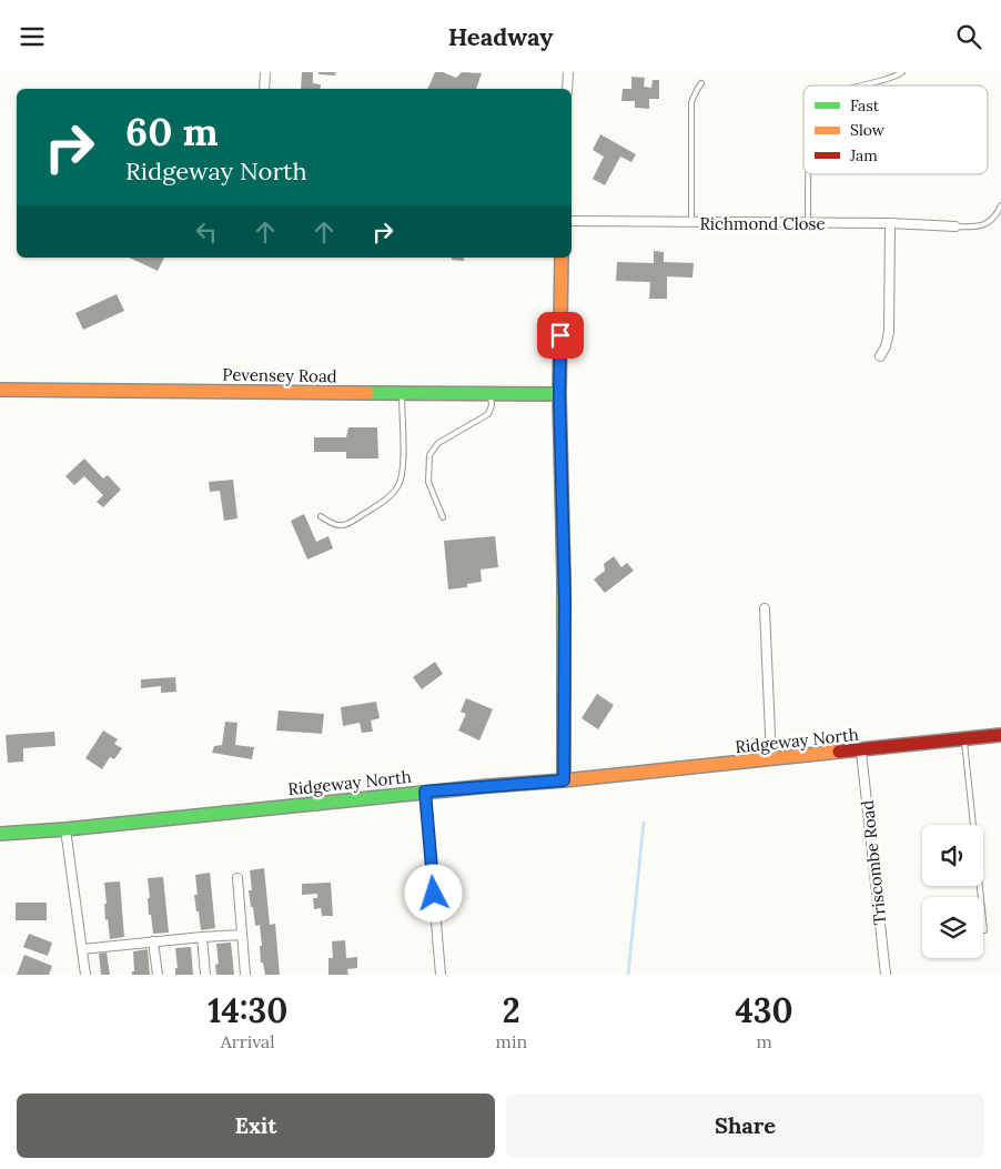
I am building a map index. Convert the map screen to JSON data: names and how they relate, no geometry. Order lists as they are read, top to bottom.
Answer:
{
  "streets": {
    "street": [
      "Richmond Close",
      "Pevensey Road",
      "Ridgeway North",
      "Triscombe Road"
    ]
  },
  "crossings": [
    ["Ridgeway North", "Triscombe Road"]
  ],
  "legend": ["Fast", "Slow", "Jam"],
  "page": {
    "header": "Headway",
    "turn": ["60 m", "Ridgeway North"],
    "eta": [
      "14:30",
      "Arrival",
      "2",
      "min",
      "430",
      "m"
    ],
    "buttons": ["Exit", "Share"]
  }
}
